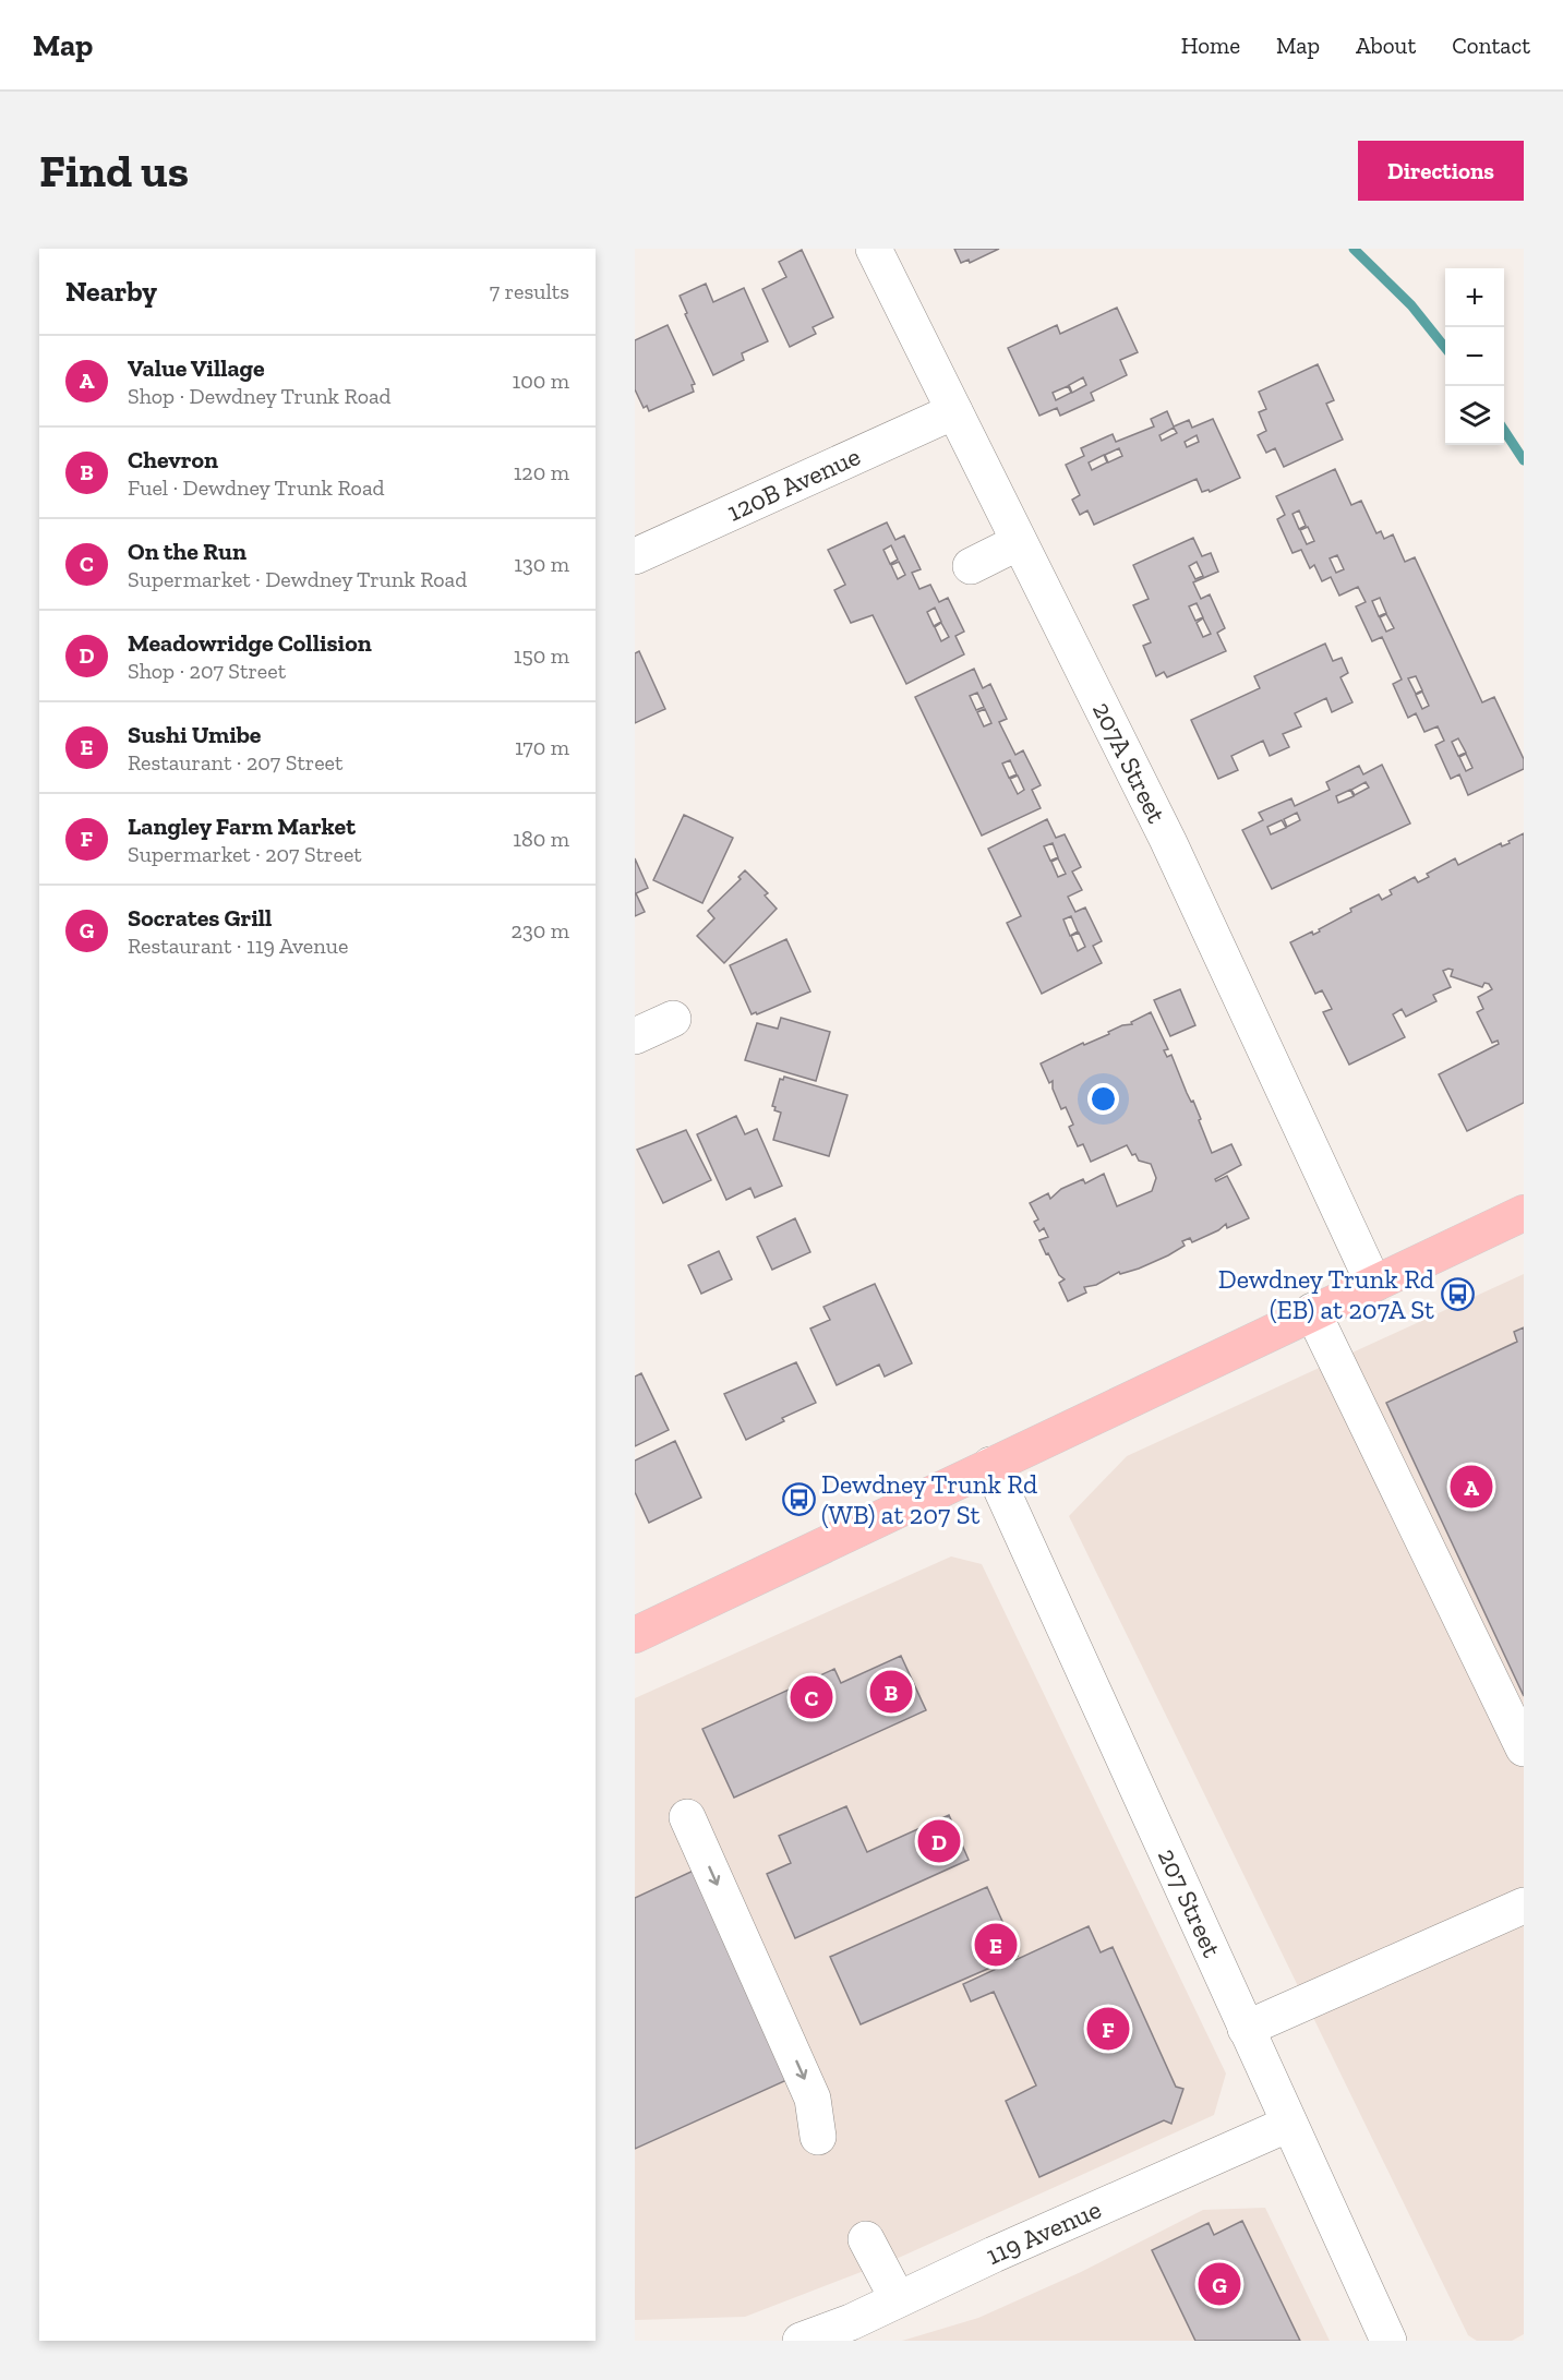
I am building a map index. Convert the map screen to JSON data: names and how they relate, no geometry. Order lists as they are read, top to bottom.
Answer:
{
  "streets": {
    "street": [
      "120B Avenue",
      "207A Street",
      "207 Street",
      "119 Avenue"
    ]
  },
  "crossings": [
    ["120B Avenue", "207A Street"],
    ["207 Street", "119 Avenue"]
  ],
  "places": {
    "bus stop": ["Dewdney Trunk Rd (EB) at 207A St", "Dewdney Trunk Rd (WB) at 207 St"]
  },
  "page": {
    "header": "Map",
    "nav": [
      "Home",
      "Map",
      "About",
      "Contact"
    ],
    "buttons": "Directions",
    "title": "Find us",
    "heading": ["Nearby", "7 results"],
    "map_buttons": ["+", "−"],
    "list": [
      {
        "mark": "A",
        "name": "Value Village",
        "note": "Shop · Dewdney Trunk Road",
        "value": "100 m"
      },
      {
        "mark": "B",
        "name": "Chevron",
        "note": "Fuel · Dewdney Trunk Road",
        "value": "120 m"
      },
      {
        "mark": "C",
        "name": "On the Run",
        "note": "Supermarket · Dewdney Trunk Road",
        "value": "130 m"
      },
      {
        "mark": "D",
        "name": "Meadowridge Collision",
        "note": "Shop · 207 Street",
        "value": "150 m"
      },
      {
        "mark": "E",
        "name": "Sushi Umibe",
        "note": "Restaurant · 207 Street",
        "value": "170 m"
      },
      {
        "mark": "F",
        "name": "Langley Farm Market",
        "note": "Supermarket · 207 Street",
        "value": "180 m"
      },
      {
        "mark": "G",
        "name": "Socrates Grill",
        "note": "Restaurant · 119 Avenue",
        "value": "230 m"
      }
    ],
    "pins": [
      "A",
      "B",
      "C",
      "D",
      "E",
      "F",
      "G"
    ]
  }
}
